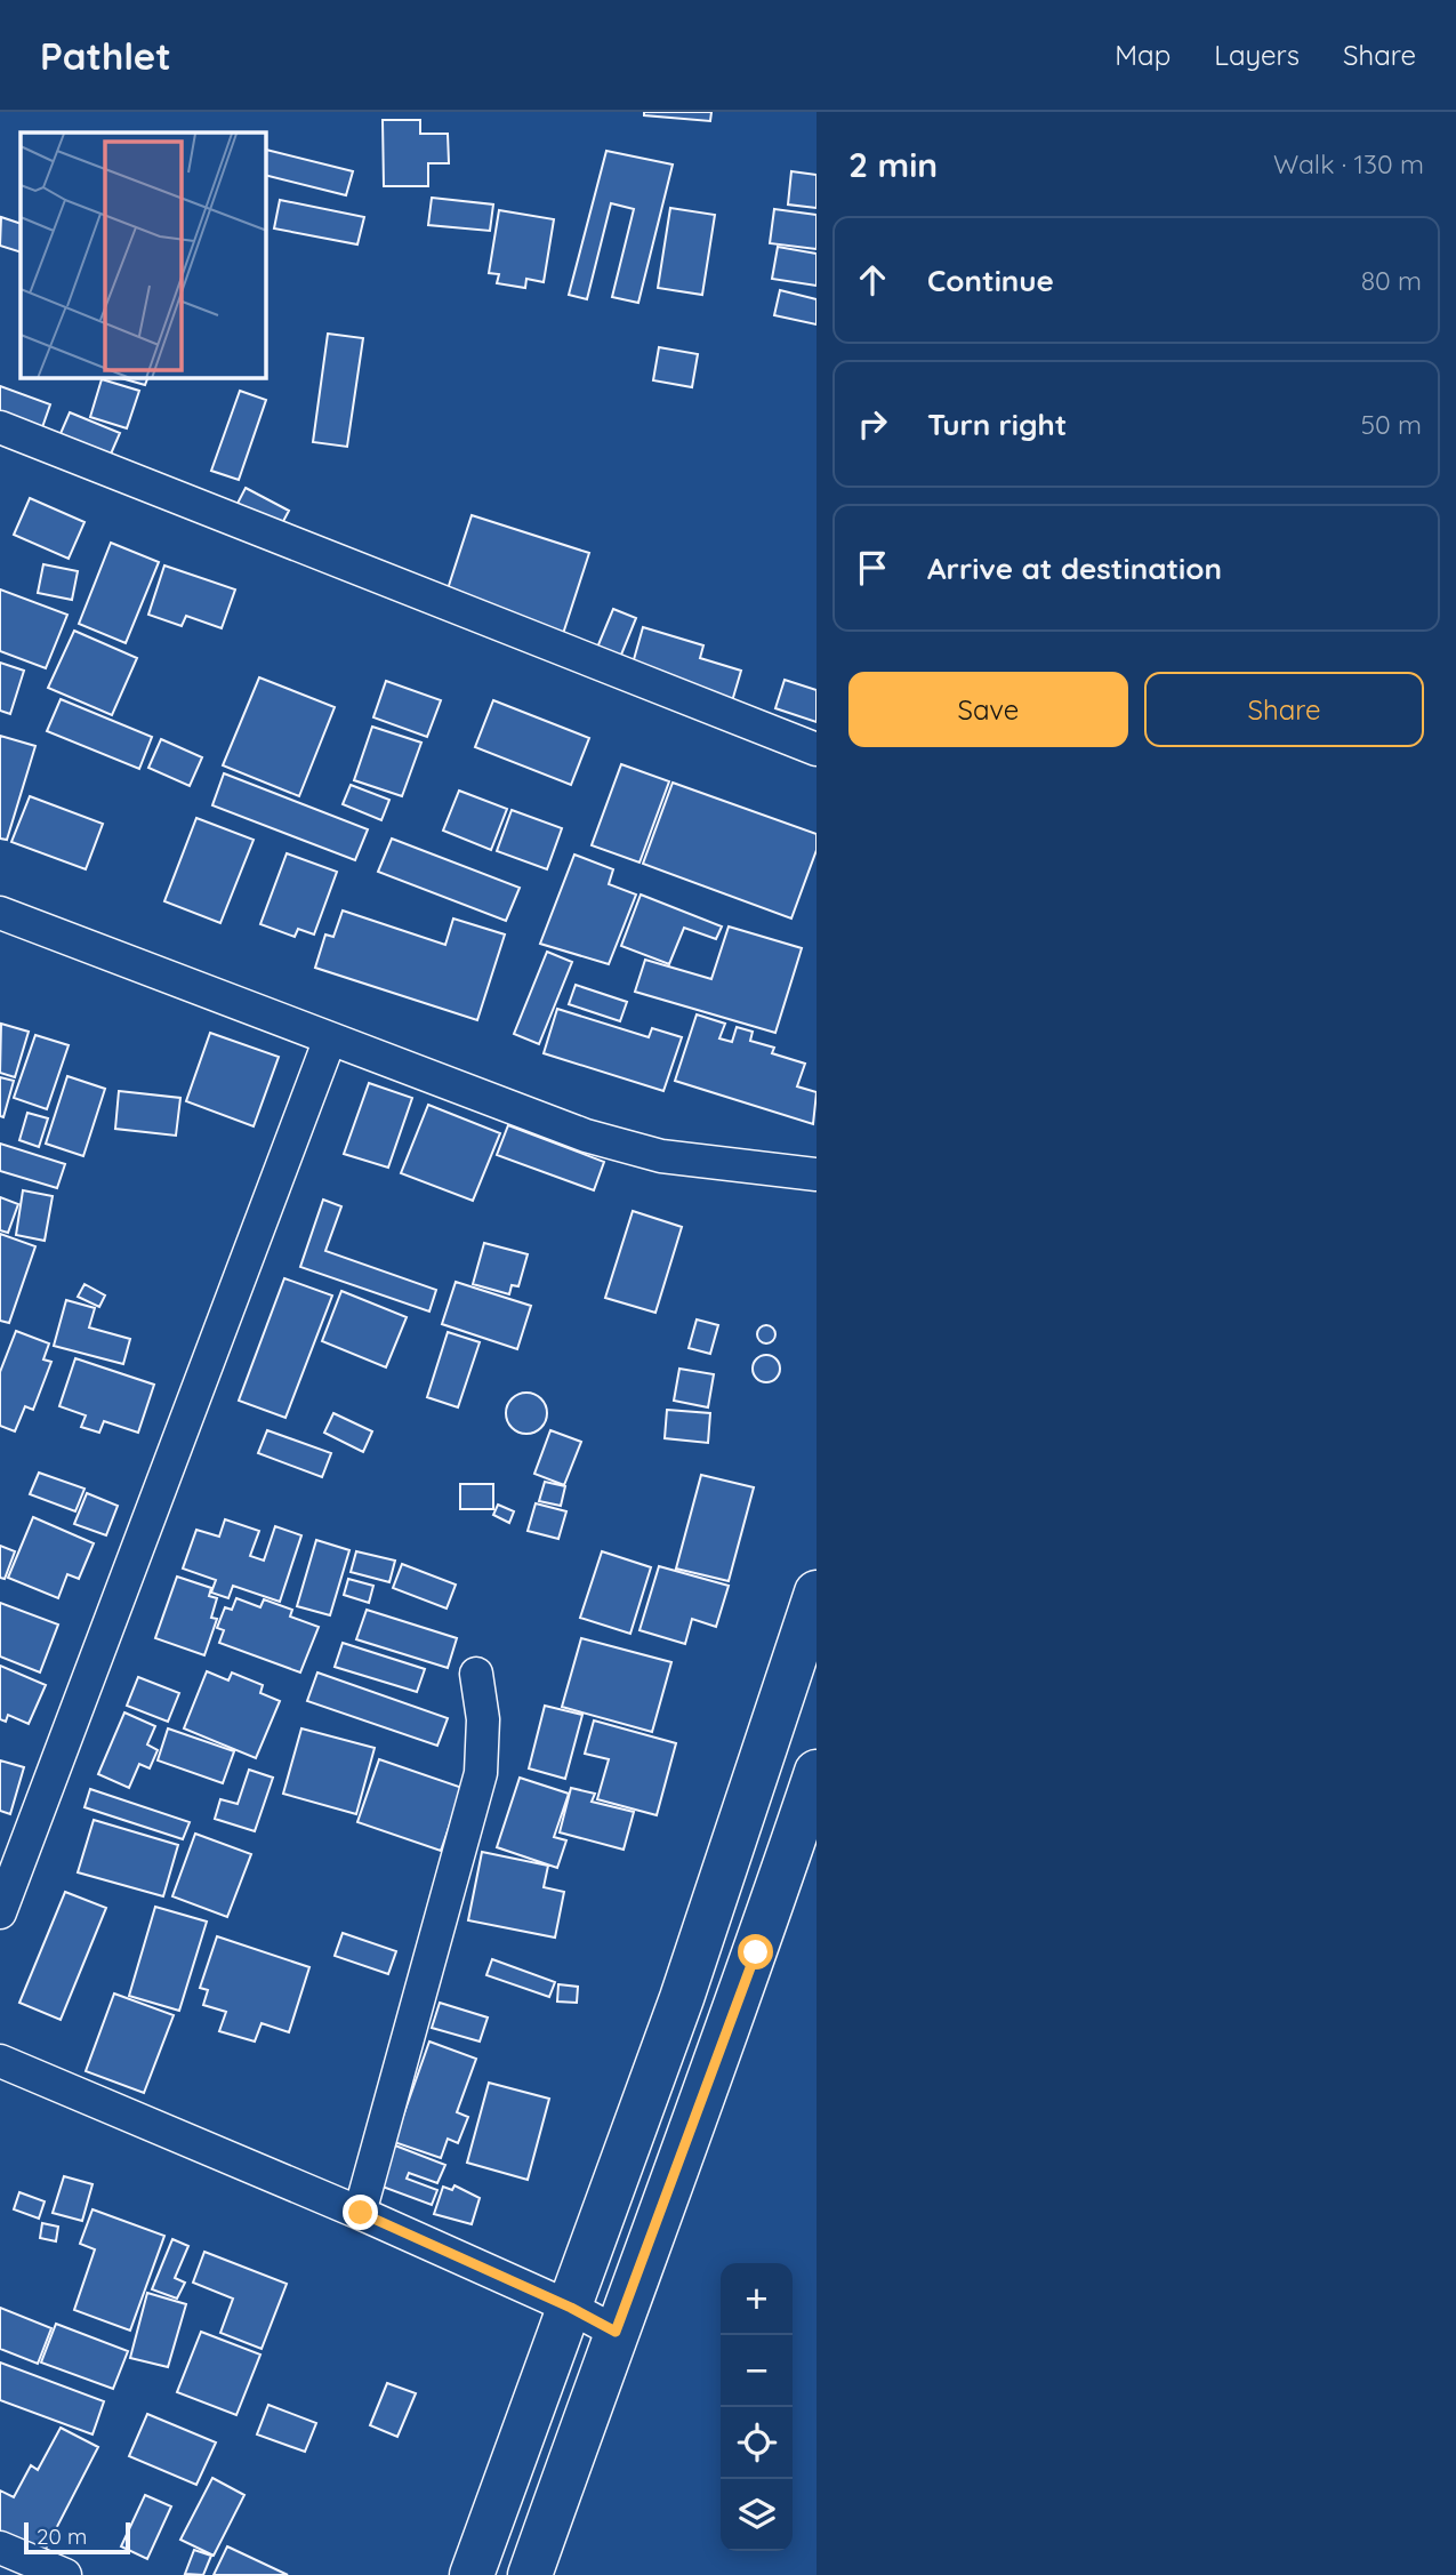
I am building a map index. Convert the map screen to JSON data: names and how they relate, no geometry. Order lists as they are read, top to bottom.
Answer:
{
  "scale_bar": "20 m",
  "page": {
    "header": "Pathlet",
    "nav": ["Map", "Layers", "Share"],
    "heading": ["2 min", "Walk · 130 m"],
    "list": [
      ["Continue", "80 m"],
      ["Turn right", "50 m"],
      "Arrive at destination"
    ],
    "buttons": ["Save", "Share"],
    "map_buttons": ["+", "−"],
    "scale": "20 m"
  }
}
